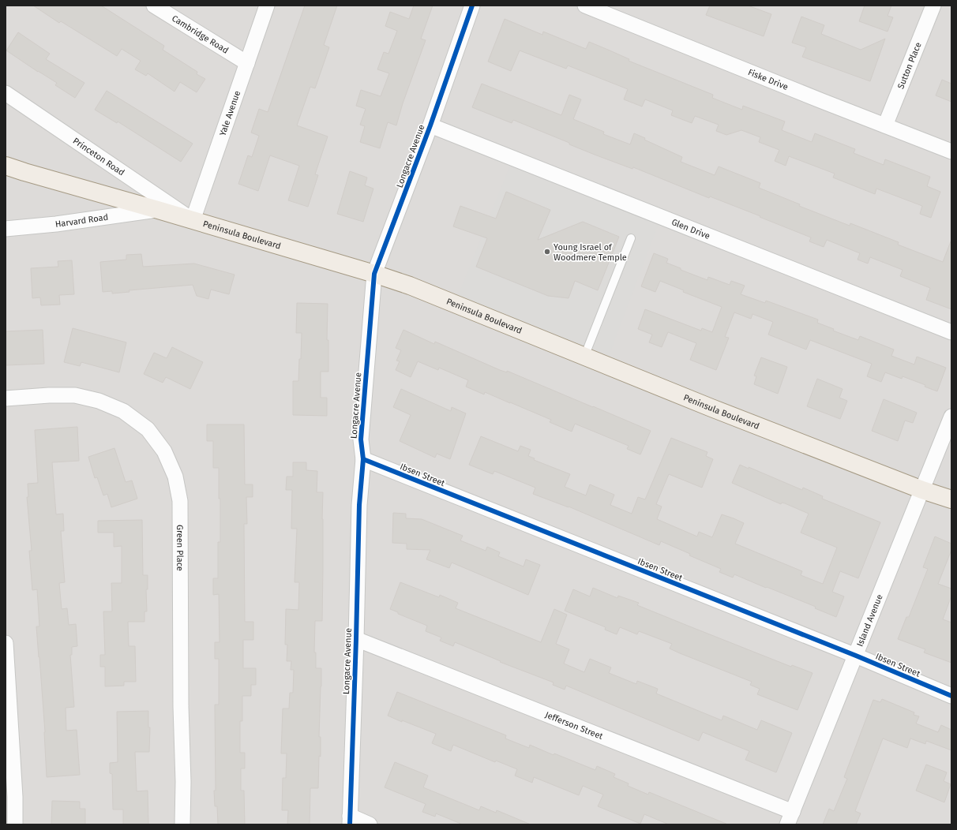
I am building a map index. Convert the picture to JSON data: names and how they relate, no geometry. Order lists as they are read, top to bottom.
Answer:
{
  "streets": {
    "main road": ["Peninsula Boulevard"],
    "street": [
      "Cambridge Road",
      "Sutton Place",
      "Fiske Drive",
      "Yale Avenue",
      "Longacre Avenue",
      "Princeton Road",
      "Harvard Road",
      "Glen Drive",
      "Ibsen Street",
      "Green Place",
      "Island Avenue",
      "Jefferson Street"
    ]
  },
  "crossings": [
    ["Cambridge Road", "Yale Avenue"],
    ["Sutton Place", "Fiske Drive"],
    ["Yale Avenue", "Princeton Road"],
    ["Yale Avenue", "Peninsula Boulevard"],
    ["Longacre Avenue", "Glen Drive"],
    ["Longacre Avenue", "Peninsula Boulevard"],
    ["Longacre Avenue", "Ibsen Street"],
    ["Longacre Avenue", "Jefferson Street"],
    ["Princeton Road", "Peninsula Boulevard"],
    ["Harvard Road", "Peninsula Boulevard"],
    ["Peninsula Boulevard", "Island Avenue"],
    ["Ibsen Street", "Island Avenue"],
    ["Island Avenue", "Jefferson Street"]
  ],
  "places": ["Young Israel of Woodmere Temple"]
}
